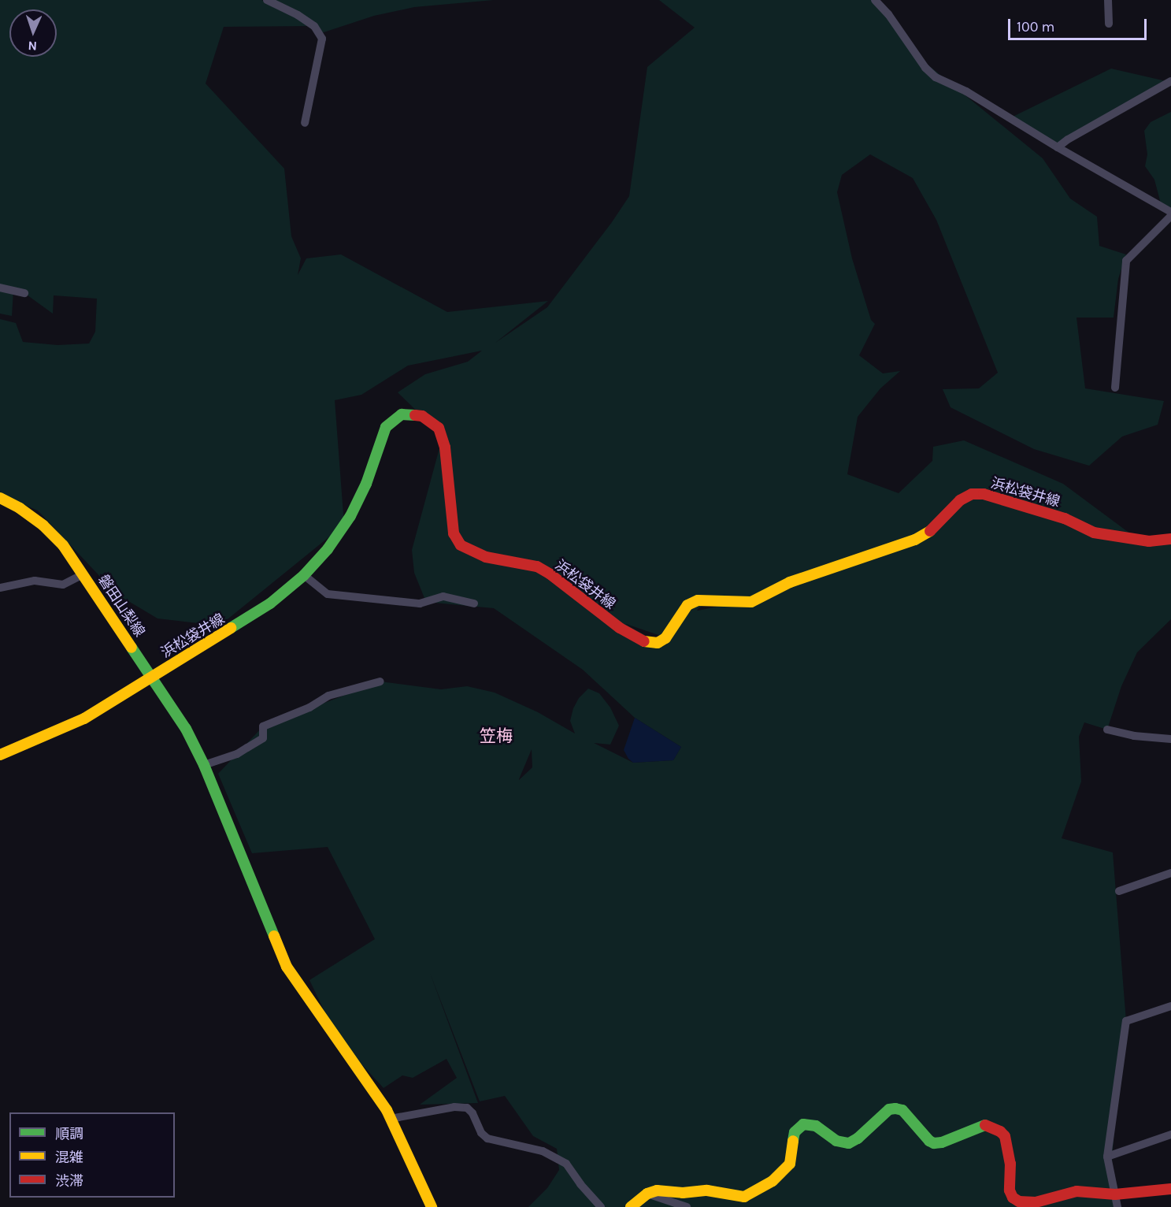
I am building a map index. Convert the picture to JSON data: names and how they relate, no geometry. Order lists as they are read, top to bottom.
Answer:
{
  "streets": {
    "main road": ["浜松袋井線", "磐田山梨線"]
  },
  "crossings": [
    ["浜松袋井線", "磐田山梨線"]
  ],
  "districts": ["笠梅"],
  "legend": ["順調", "混雑", "渋滞"],
  "scale_bar": "100 m",
  "north": "bottom"
}
